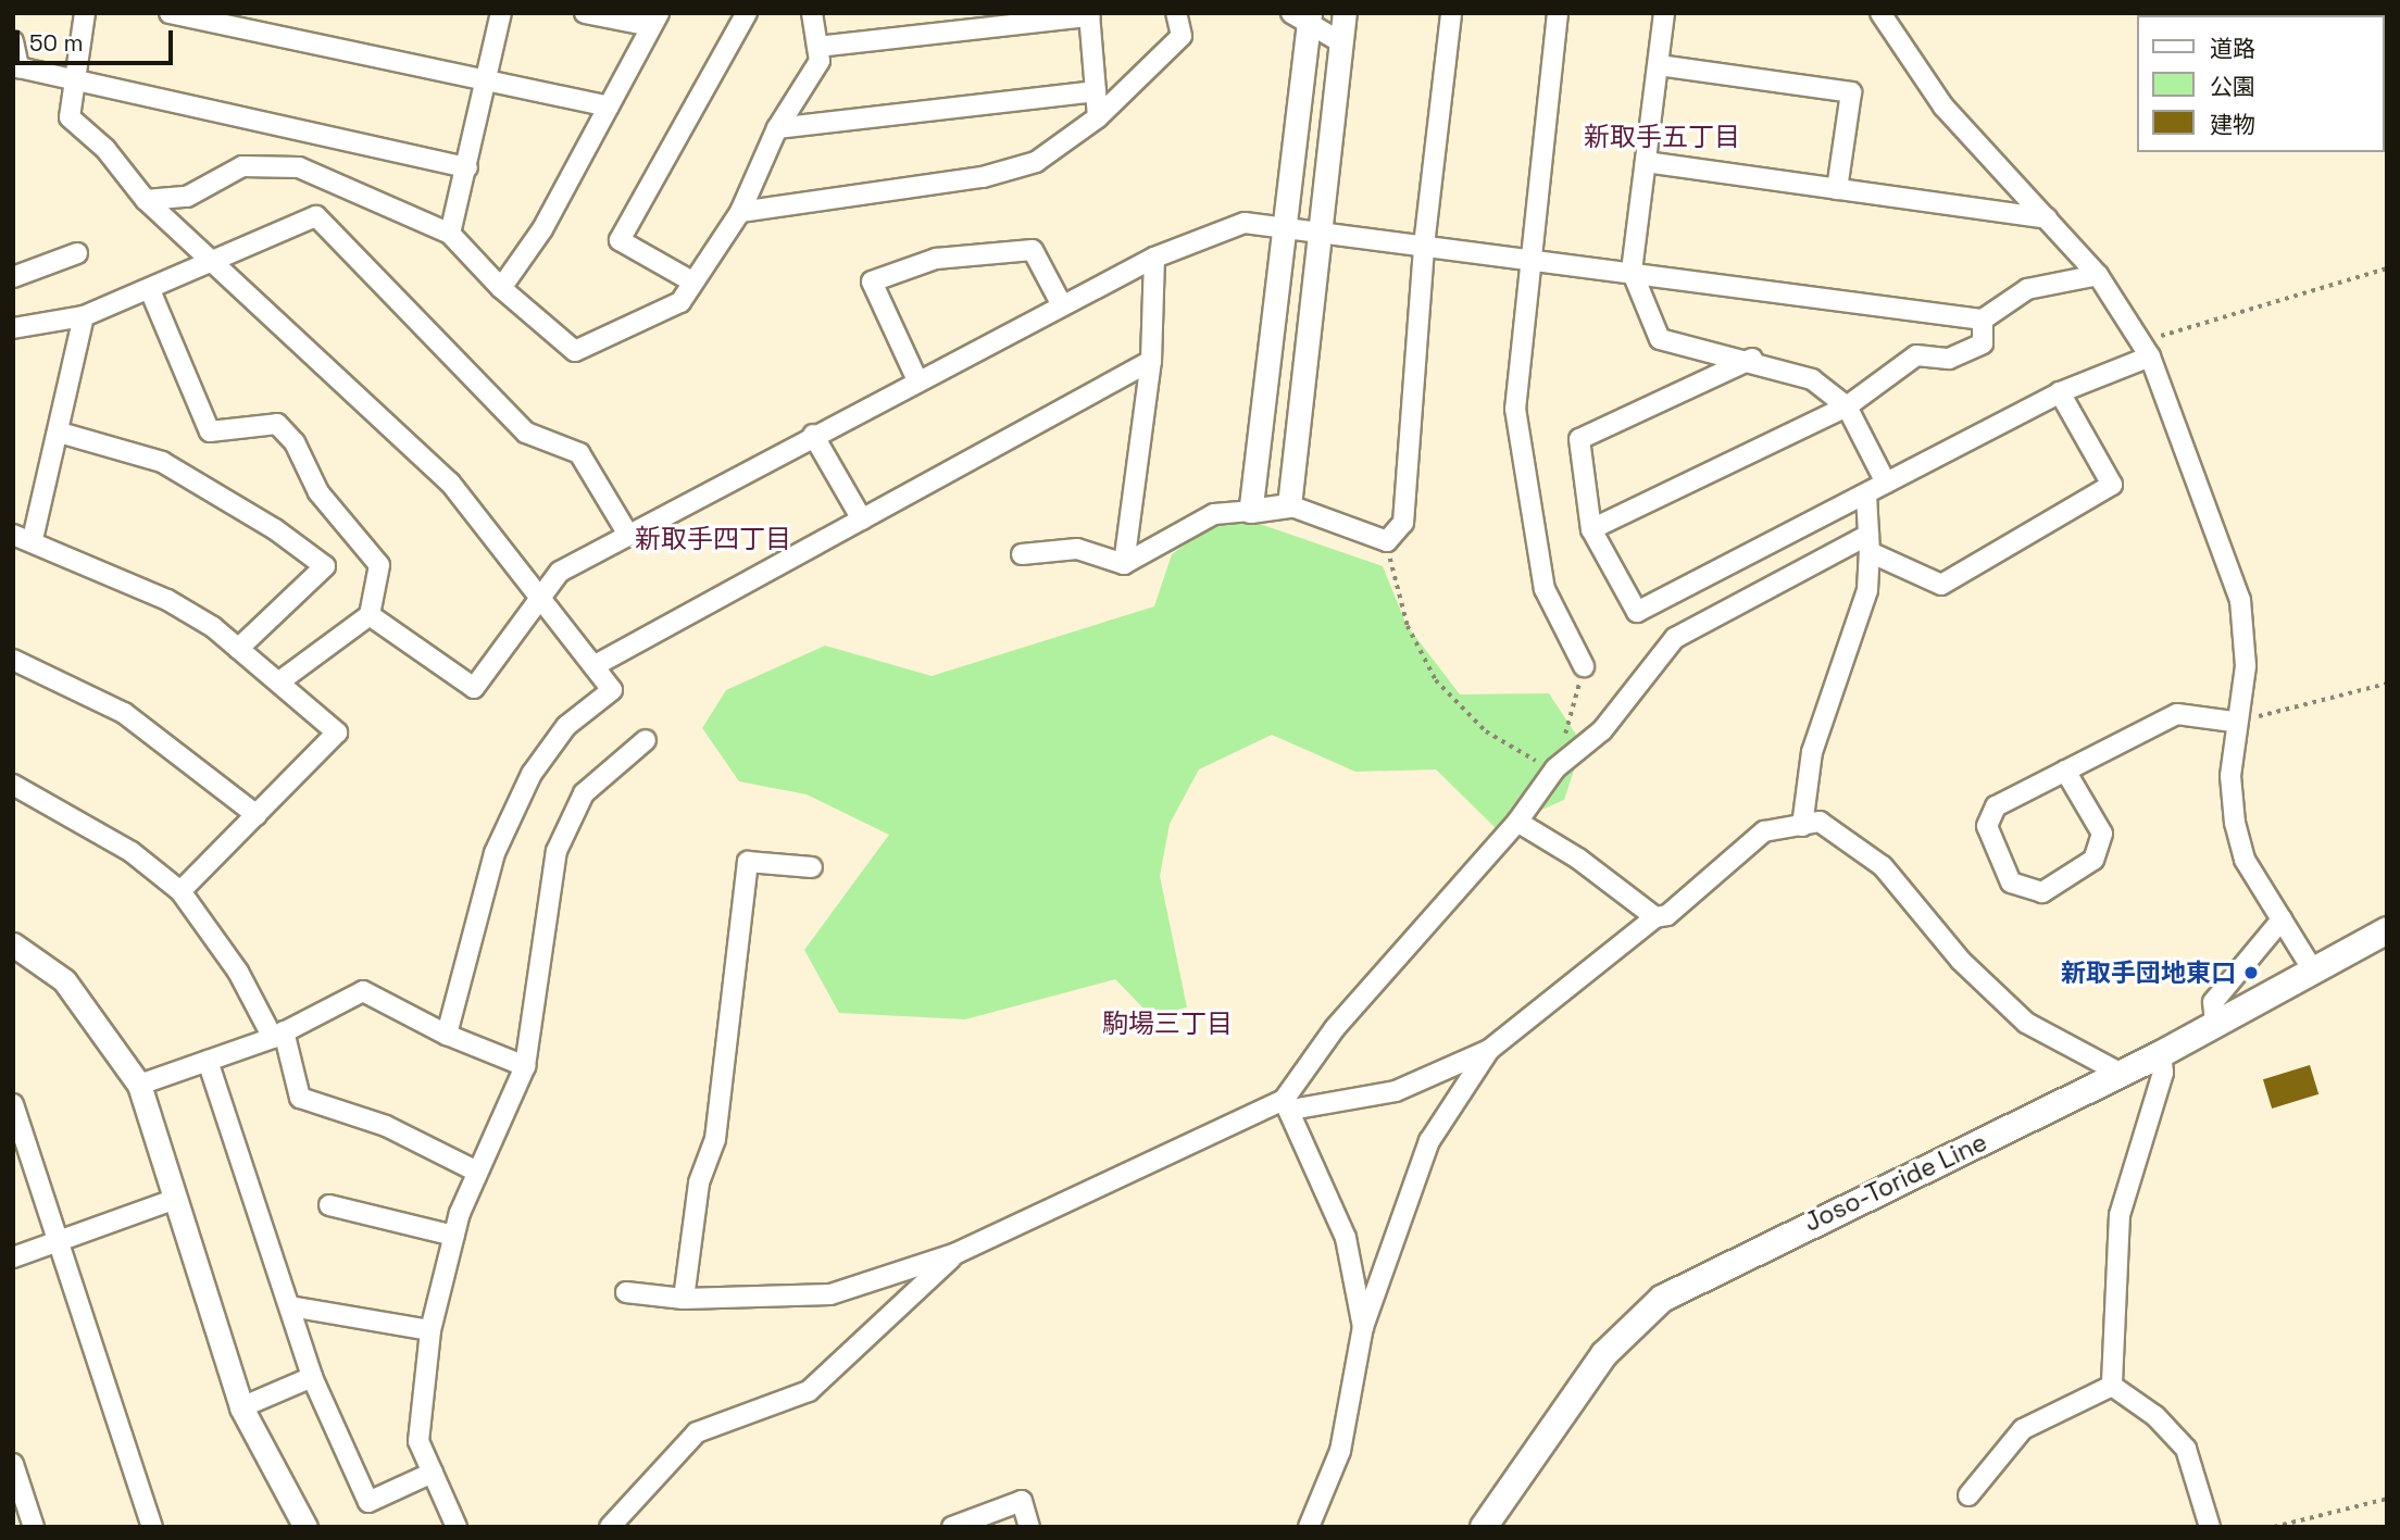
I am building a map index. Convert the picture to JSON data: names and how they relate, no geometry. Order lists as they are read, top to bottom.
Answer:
{
  "streets": {
    "main road": ["Joso-Toride Line"]
  },
  "districts": ["新取手五丁目", "新取手四丁目", "駒場三丁目"],
  "places": ["新取手団地東口"],
  "legend": ["道路", "公園", "建物"],
  "scale_bar": "50 m"
}
